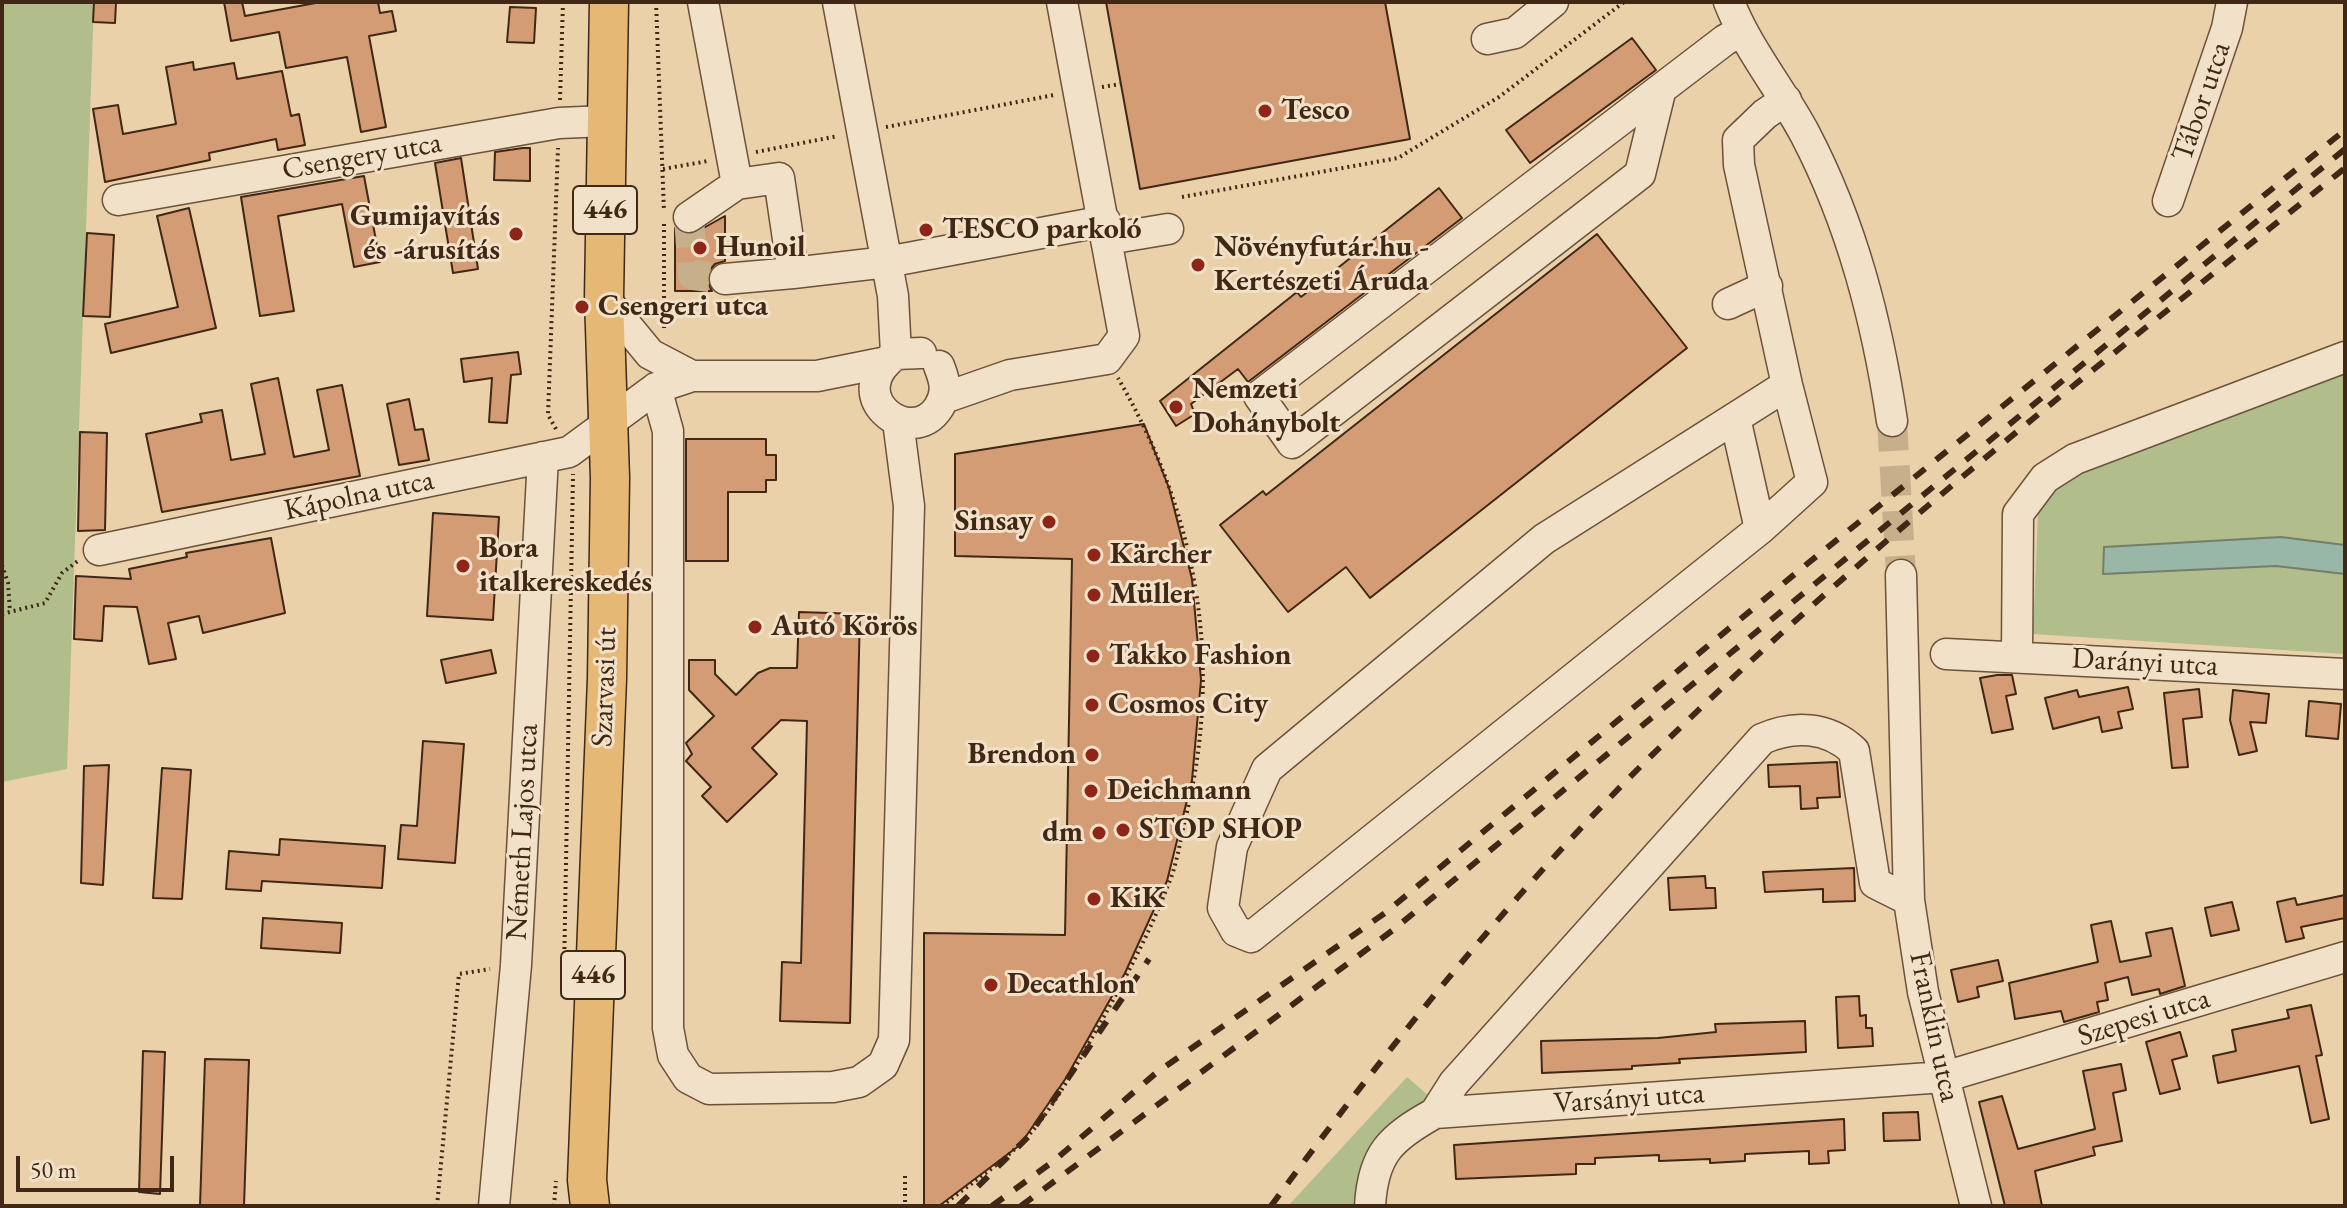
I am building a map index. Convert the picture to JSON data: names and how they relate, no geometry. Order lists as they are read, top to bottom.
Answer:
{
  "streets": {
    "main road": ["446", "Szarvasi út"],
    "street": [
      "Tábor utca",
      "Csengery utca",
      "Kápolna utca",
      "Darányi utca",
      "Németh Lajos utca",
      "Szepesi utca",
      "Franklin utca",
      "Varsányi utca"
    ]
  },
  "crossings": [
    ["Csengery utca", "Szarvasi út"],
    ["Kápolna utca", "Szarvasi út"],
    ["Kápolna utca", "Németh Lajos utca"],
    ["Szepesi utca", "Franklin utca"],
    ["Szepesi utca", "Varsányi utca"],
    ["Franklin utca", "Varsányi utca"]
  ],
  "places": [
    "Tesco",
    "TESCO parkoló",
    "Gumijavítás és -árusítás",
    "Hunoil",
    "Növényfutár.hu - Kertészeti Áruda",
    "Csengeri utca",
    "Nemzeti Dohánybolt",
    "Sinsay",
    "Kärcher",
    "Bora italkereskedés",
    "Müller",
    "Autó Körös",
    "Takko Fashion",
    "Cosmos City",
    "Brendon",
    "Deichmann",
    "STOP SHOP",
    "dm",
    "KiK",
    "Decathlon"
  ],
  "scale_bar": "50 m"
}
